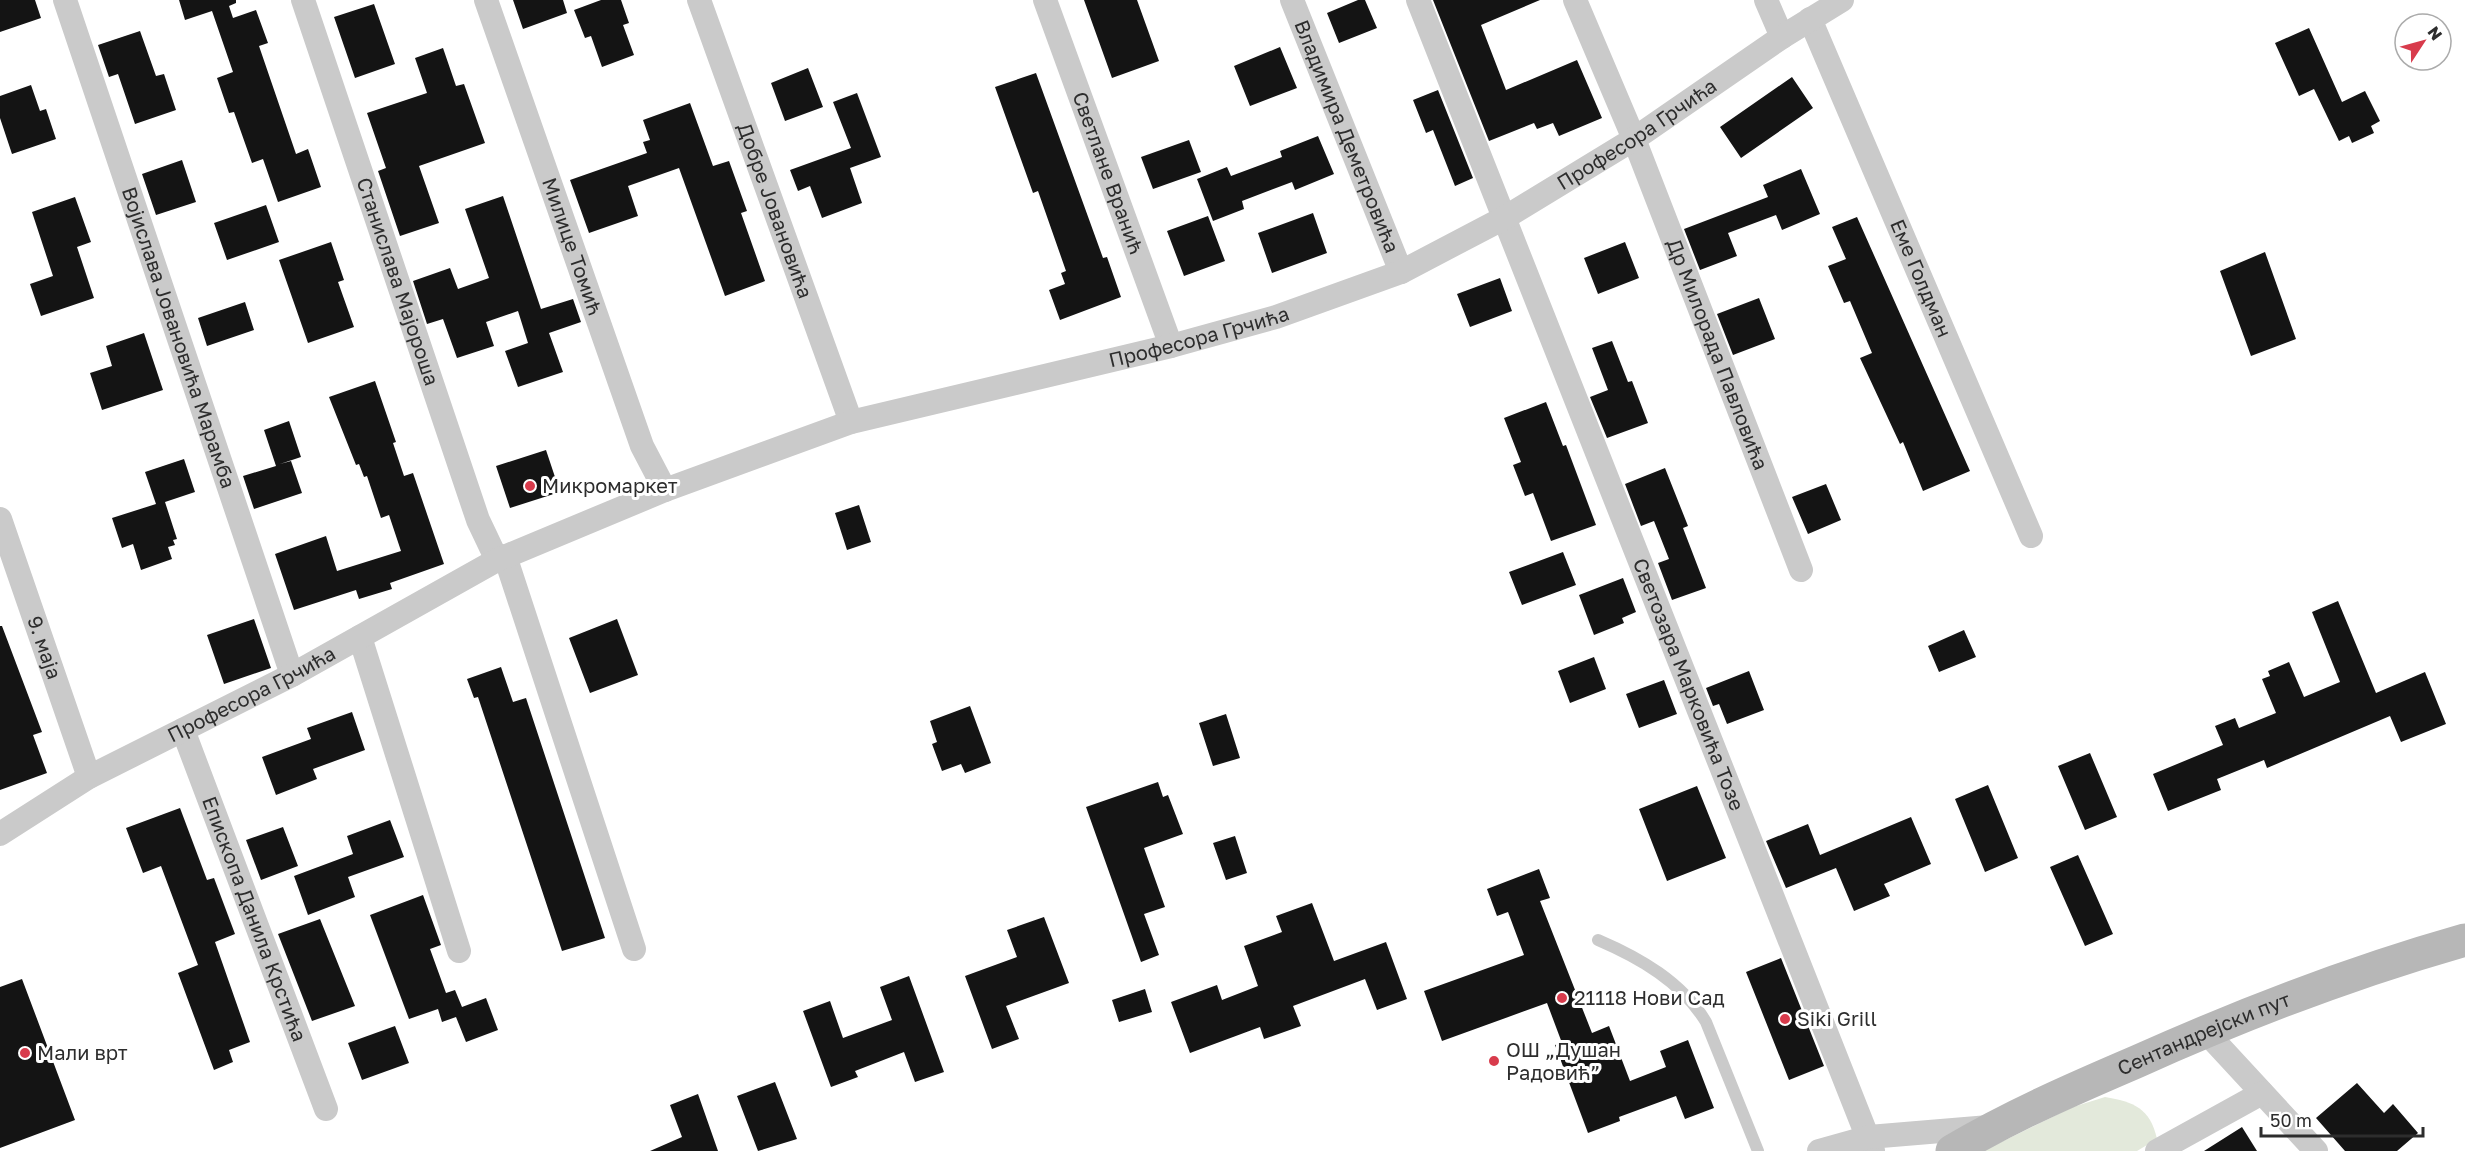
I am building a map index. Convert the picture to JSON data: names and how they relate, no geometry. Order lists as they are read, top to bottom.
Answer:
{
  "streets": {
    "main road": ["Сентандрејски пут"],
    "street": [
      "Професора Грчића",
      "Владимира Деметровића",
      "Светлане Вранић",
      "Добре Јовановића",
      "Милице Томић",
      "Еме Голдман",
      "Станислава Мајороша",
      "Војислава Јовановића Марамба",
      "Др Милорада Павловића",
      "9. маја",
      "Светозара Марковића Тозе",
      "Епископа Данила Крстића"
    ]
  },
  "crossings": [
    ["Професора Грчића", "Владимира Деметровића"],
    ["Професора Грчића", "Светлане Вранић"],
    ["Професора Грчића", "Добре Јовановића"],
    ["Професора Грчића", "Милице Томић"],
    ["Професора Грчића", "Еме Голдман"],
    ["Професора Грчића", "Станислава Мајороша"],
    ["Професора Грчића", "Војислава Јовановића Марамба"],
    ["Професора Грчића", "Др Милорада Павловића"],
    ["Професора Грчића", "9. маја"],
    ["Професора Грчића", "Светозара Марковића Тозе"],
    ["Професора Грчића", "Епископа Данила Крстића"]
  ],
  "places": [
    "Микромаркет",
    "21118 Нови Сад",
    "Siki Grill",
    "Мали врт",
    "ОШ „Душан Радовић”"
  ],
  "scale_bar": "50 m",
  "north": "top right"
}
